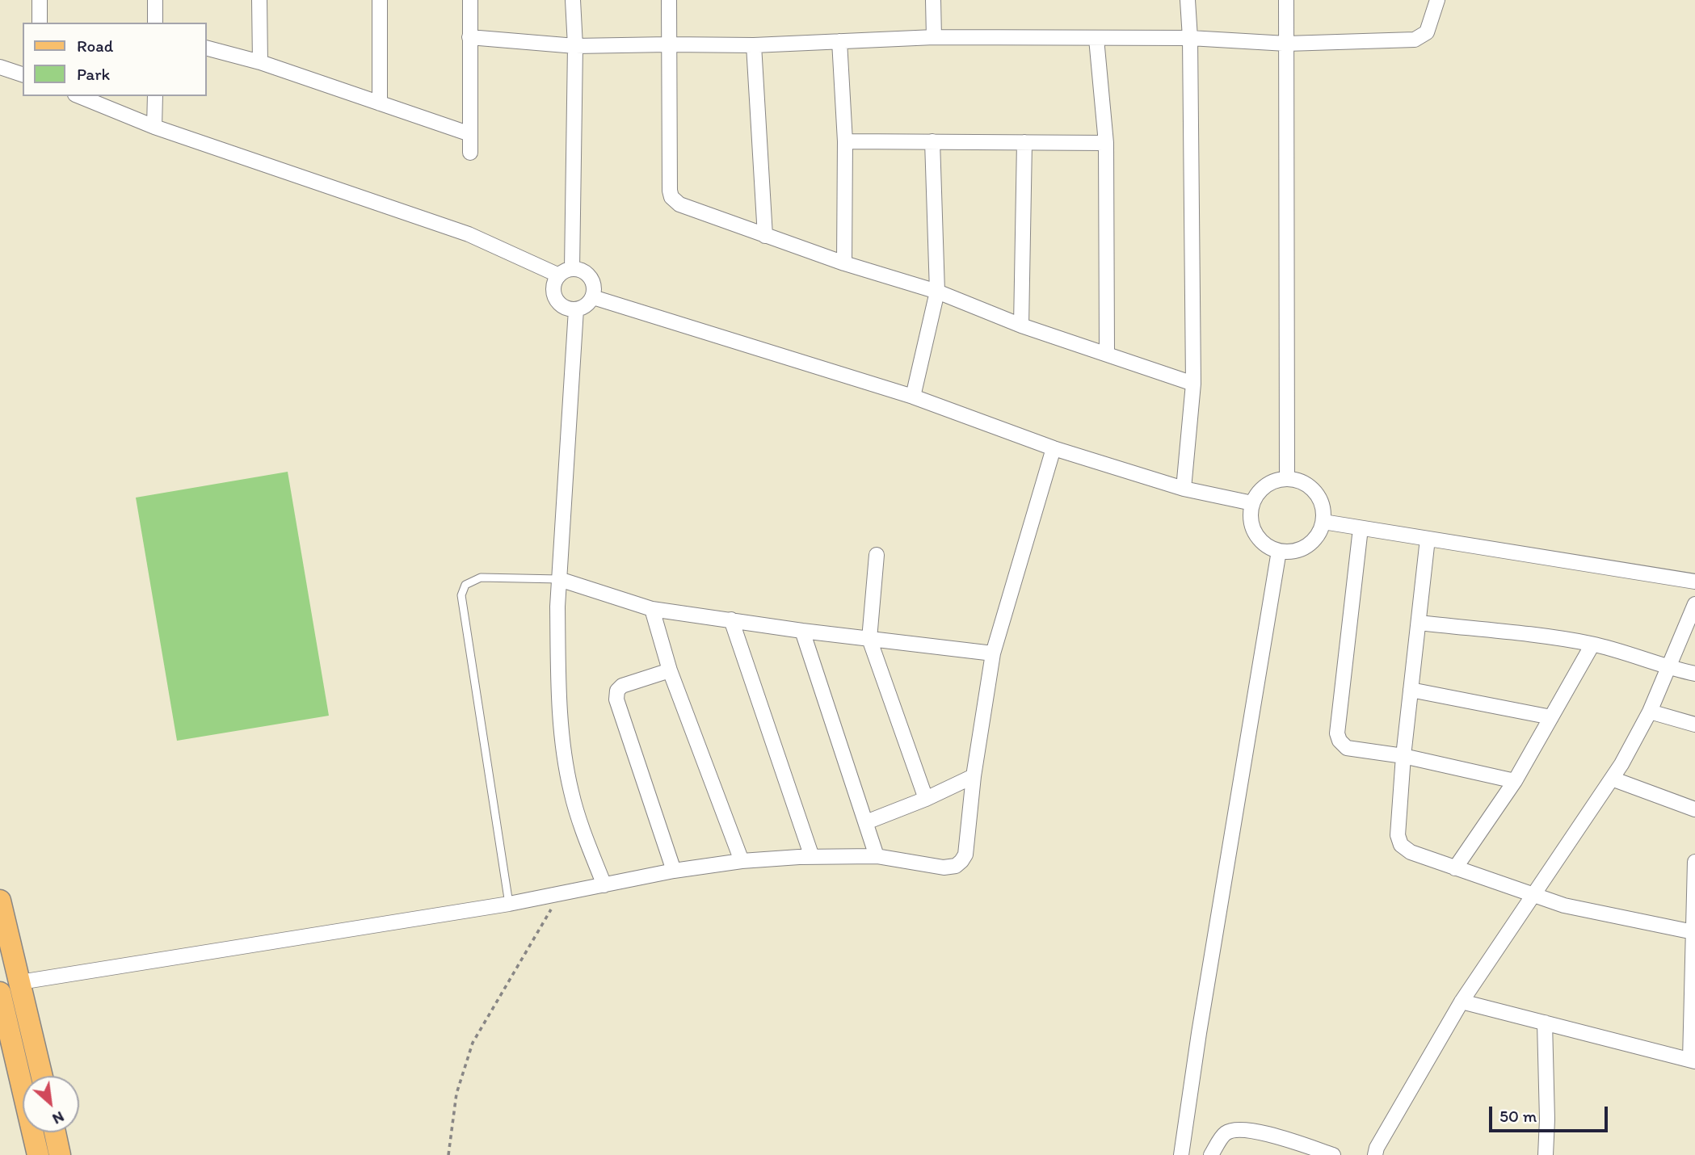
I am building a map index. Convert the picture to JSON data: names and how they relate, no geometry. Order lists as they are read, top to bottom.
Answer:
{
  "legend": ["Road", "Park"],
  "scale_bar": "50 m",
  "north": "bottom right"
}
